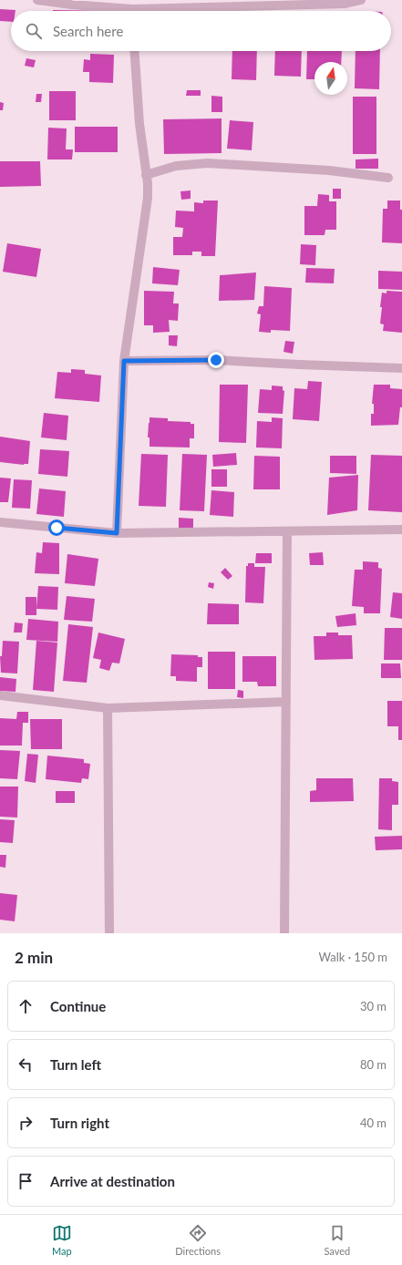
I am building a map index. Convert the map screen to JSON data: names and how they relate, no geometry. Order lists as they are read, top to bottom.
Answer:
{
  "north": "top",
  "page": {
    "search": "Search here",
    "heading": ["2 min", "Walk · 150 m"],
    "list": [
      ["Continue", "30 m"],
      ["Turn left", "80 m"],
      ["Turn right", "40 m"],
      "Arrive at destination"
    ],
    "nav": ["Map", "Directions", "Saved"]
  }
}
